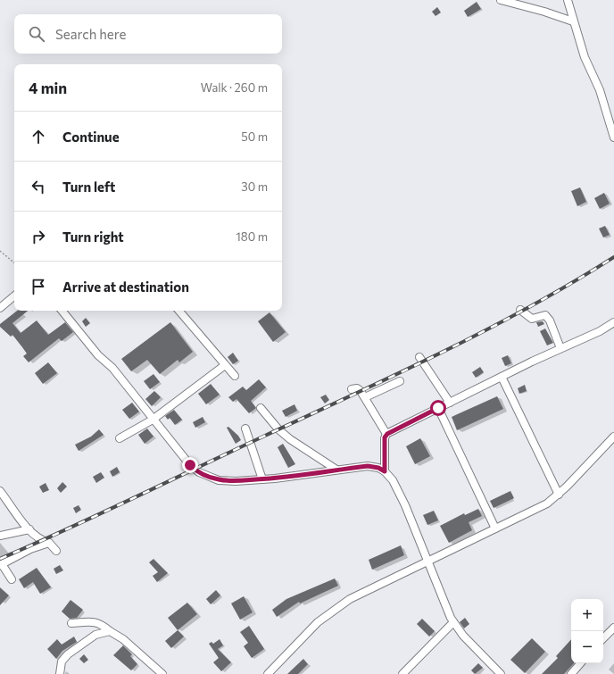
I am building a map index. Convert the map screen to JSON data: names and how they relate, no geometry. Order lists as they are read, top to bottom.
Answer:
{
  "page": {
    "search": "Search here",
    "heading": ["4 min", "Walk · 260 m"],
    "list": [
      ["Continue", "50 m"],
      ["Turn left", "30 m"],
      ["Turn right", "180 m"],
      "Arrive at destination"
    ],
    "map_buttons": ["+", "−"]
  }
}
